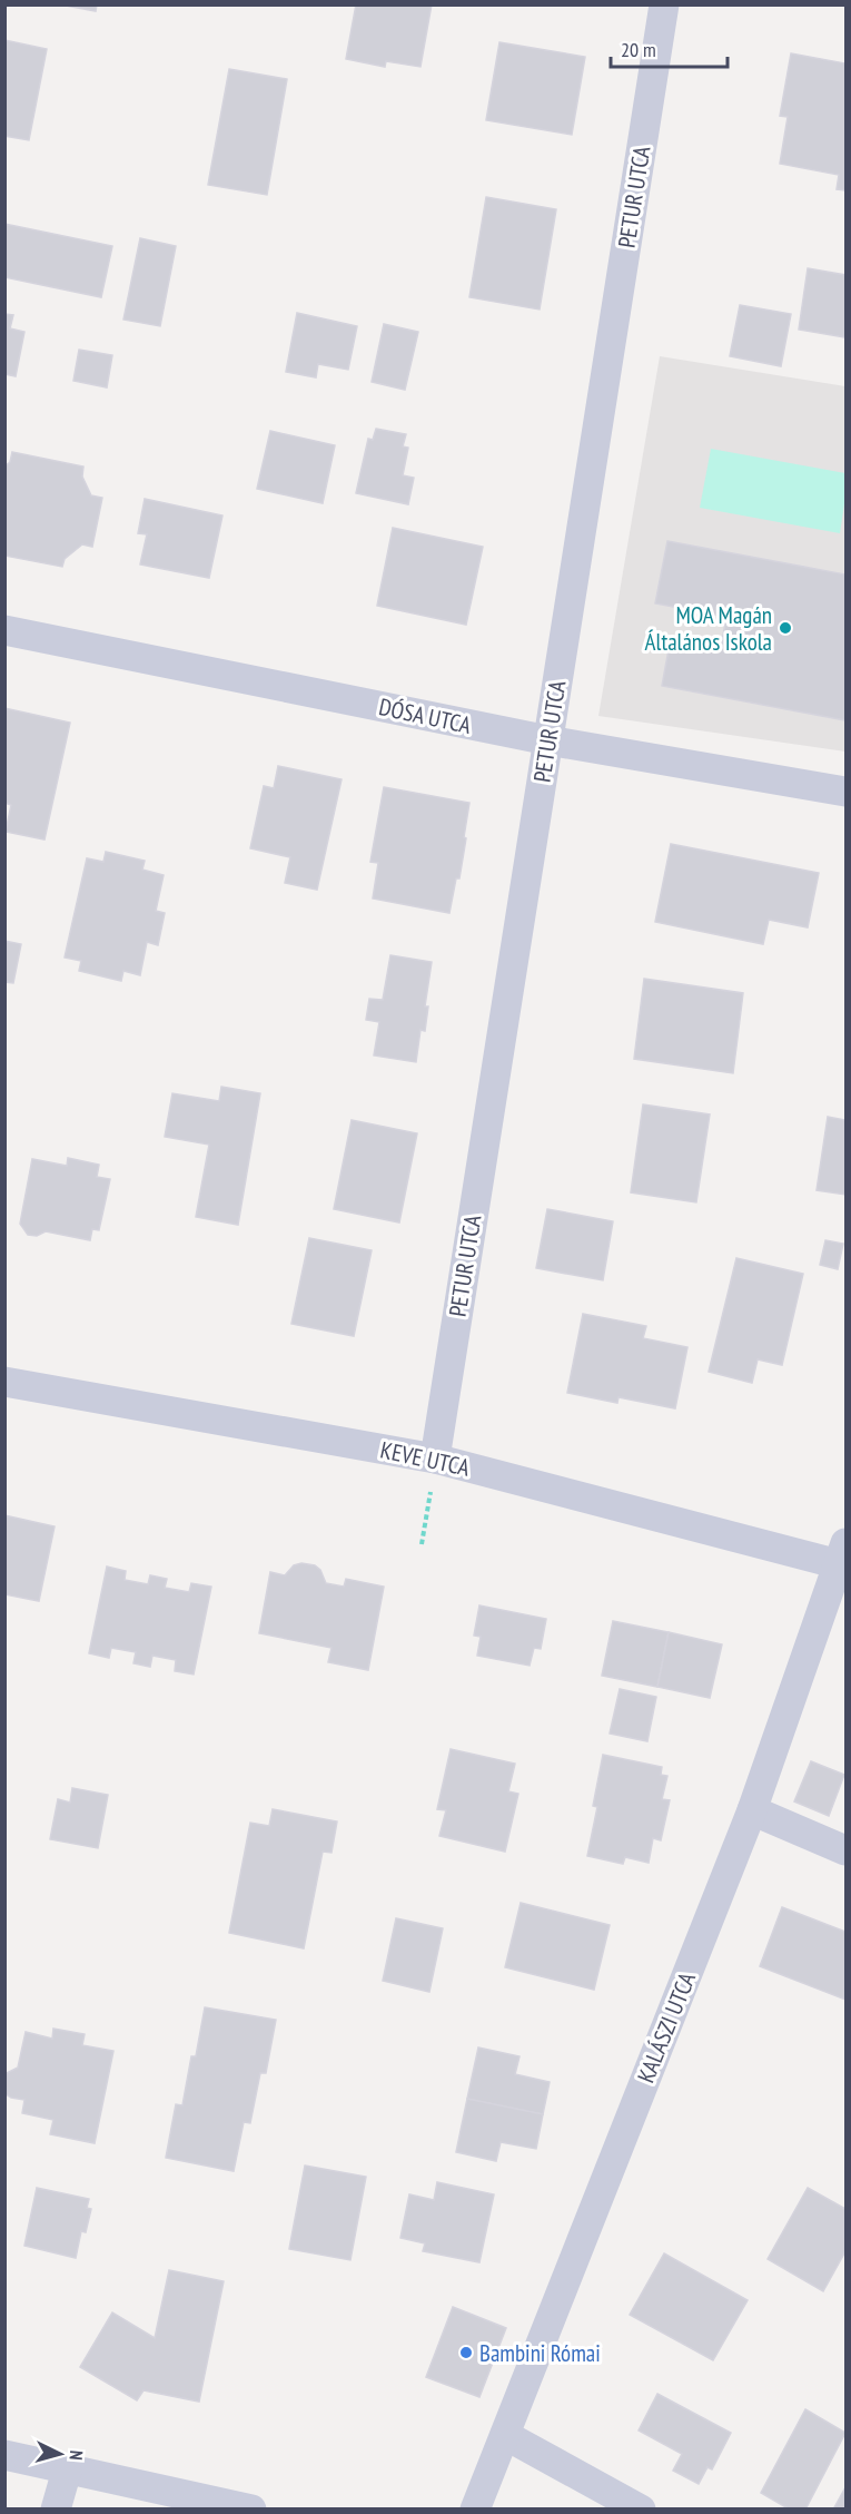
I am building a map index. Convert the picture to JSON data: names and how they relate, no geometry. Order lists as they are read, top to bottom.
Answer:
{
  "streets": {
    "street": [
      "PETUR UTCA",
      "DÓSA UTCA",
      "KEVE UTCA",
      "KALÁSZI UTCA"
    ]
  },
  "crossings": [
    ["PETUR UTCA", "DÓSA UTCA"],
    ["PETUR UTCA", "KEVE UTCA"],
    ["KEVE UTCA", "KALÁSZI UTCA"]
  ],
  "places": ["MOA Magán Általános Iskola", "Bambini Római"],
  "scale_bar": "20 m",
  "north": "right"
}
